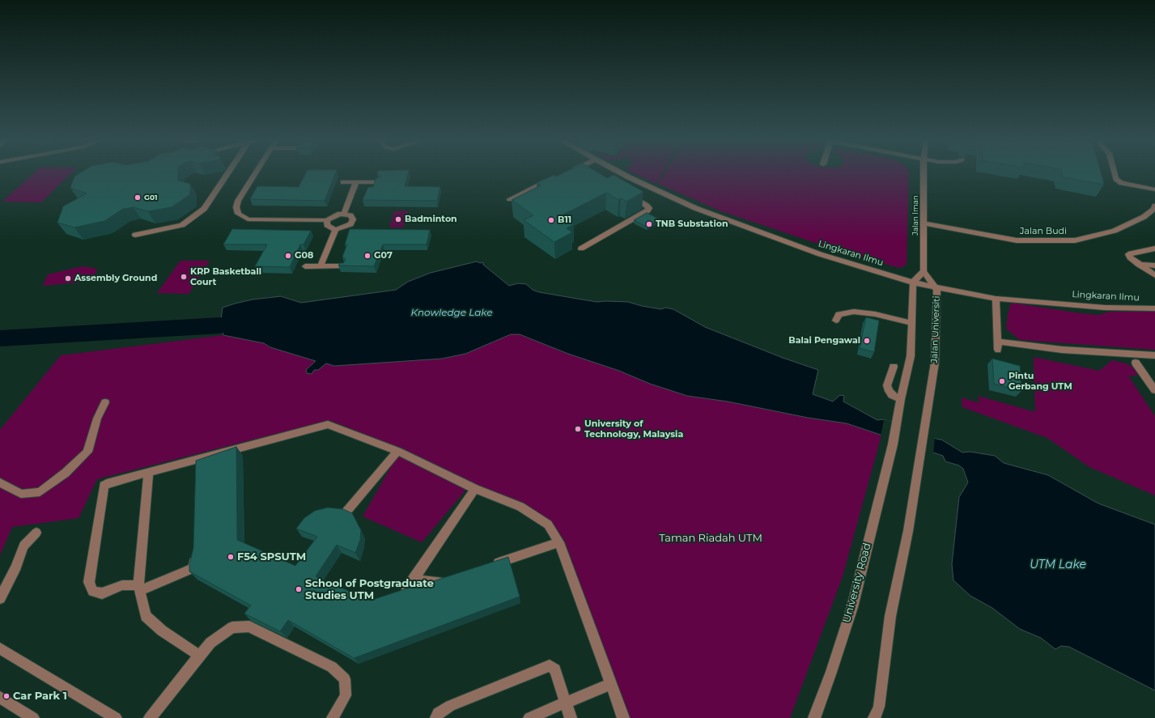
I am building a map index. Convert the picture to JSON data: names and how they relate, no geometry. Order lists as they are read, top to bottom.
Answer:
{
  "streets": {
    "street": [
      "Jalan Iman",
      "Jalan Budi",
      "Lingkaran Ilmu",
      "Jalan Universiti",
      "University Road"
    ]
  },
  "crossings": [
    ["Jalan Iman", "Jalan Budi"],
    ["Jalan Iman", "Jalan Universiti"],
    ["Lingkaran Ilmu", "Jalan Universiti"]
  ],
  "water": ["Knowledge Lake", "UTM Lake"],
  "parks": ["Taman Riadah UTM"],
  "places": [
    "G01",
    "Badminton",
    "B11",
    "TNB Substation",
    "G08",
    "G07",
    "KRP Basketball Court",
    "Assembly Ground",
    "Balai Pengawal",
    "Pintu Gerbang UTM",
    "University of Technology, Malaysia",
    "F54 SPSUTM",
    "School of Postgraduate Studies UTM",
    "Car Park 1"
  ]
}
